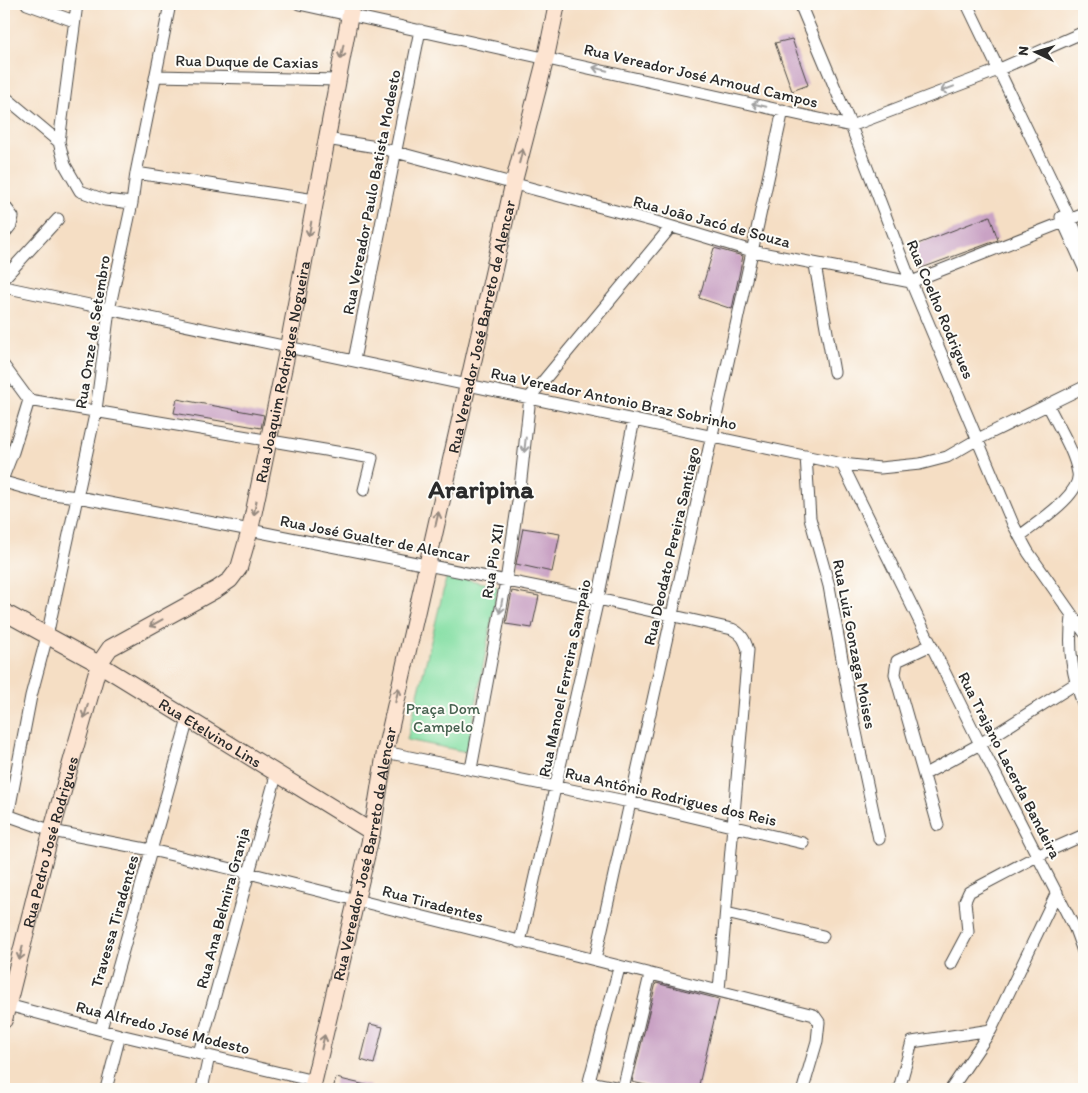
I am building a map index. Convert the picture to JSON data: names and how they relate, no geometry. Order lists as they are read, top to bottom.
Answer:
{
  "streets": {
    "main road": [
      "Rua Vereador José Barreto de Alencar",
      "Rua Joaquim Rodrigues Nogueira",
      "Rua Etelvino Lins",
      "Rua Pedro José Rodrigues"
    ],
    "street": [
      "Rua Duque de Caxias",
      "Rua Vereador José Arnoud Campos",
      "Rua Vereador Paulo Batista Modesto",
      "Rua João Jacó de Souza",
      "Rua Coelho Rodrigues",
      "Rua Onze de Setembro",
      "Rua Vereador Antonio Braz Sobrinho",
      "Rua José Gualter de Alencar",
      "Rua Deodato Pereira Santiago",
      "Rua Pio XII",
      "Rua Luiz Gonzaga Moises",
      "Rua Manoel Ferreira Sampaio",
      "Rua Trajano Lacerda Bandeira",
      "Rua Antônio Rodrigues dos Reis",
      "Rua Tiradentes",
      "Rua Ana Belmira Granja",
      "Travessa Tiradentes",
      "Rua Alfredo José Modesto"
    ]
  },
  "crossings": [
    ["Rua Duque de Caxias", "Rua Onze de Setembro"],
    ["Rua Duque de Caxias", "Rua Joaquim Rodrigues Nogueira"],
    ["Rua Vereador José Arnoud Campos", "Rua Vereador Paulo Batista Modesto"],
    ["Rua Vereador José Arnoud Campos", "Rua Coelho Rodrigues"],
    ["Rua Vereador José Arnoud Campos", "Rua Vereador José Barreto de Alencar"],
    ["Rua Vereador José Arnoud Campos", "Rua Joaquim Rodrigues Nogueira"],
    ["Rua Vereador José Arnoud Campos", "Rua Deodato Pereira Santiago"],
    ["Rua Vereador Paulo Batista Modesto", "Rua João Jacó de Souza"],
    ["Rua Vereador Paulo Batista Modesto", "Rua Vereador Antonio Braz Sobrinho"],
    ["Rua João Jacó de Souza", "Rua Coelho Rodrigues"],
    ["Rua João Jacó de Souza", "Rua Vereador José Barreto de Alencar"],
    ["Rua João Jacó de Souza", "Rua Joaquim Rodrigues Nogueira"],
    ["Rua João Jacó de Souza", "Rua Deodato Pereira Santiago"],
    ["Rua Coelho Rodrigues", "Rua Vereador Antonio Braz Sobrinho"],
    ["Rua Vereador José Barreto de Alencar", "Rua Vereador Antonio Braz Sobrinho"],
    ["Rua Vereador José Barreto de Alencar", "Rua José Gualter de Alencar"],
    ["Rua Vereador José Barreto de Alencar", "Rua Etelvino Lins"],
    ["Rua Vereador José Barreto de Alencar", "Rua Antônio Rodrigues dos Reis"],
    ["Rua Vereador José Barreto de Alencar", "Rua Tiradentes"],
    ["Rua Vereador José Barreto de Alencar", "Rua Alfredo José Modesto"],
    ["Rua Onze de Setembro", "Rua Vereador Antonio Braz Sobrinho"],
    ["Rua Onze de Setembro", "Rua José Gualter de Alencar"],
    ["Rua Onze de Setembro", "Rua Etelvino Lins"],
    ["Rua Onze de Setembro", "Rua Tiradentes"],
    ["Rua Joaquim Rodrigues Nogueira", "Rua Vereador Antonio Braz Sobrinho"],
    ["Rua Joaquim Rodrigues Nogueira", "Rua José Gualter de Alencar"],
    ["Rua Joaquim Rodrigues Nogueira", "Rua Etelvino Lins"],
    ["Rua Joaquim Rodrigues Nogueira", "Rua Pedro José Rodrigues"],
    ["Rua Vereador Antonio Braz Sobrinho", "Rua Deodato Pereira Santiago"],
    ["Rua Vereador Antonio Braz Sobrinho", "Rua Pio XII"],
    ["Rua Vereador Antonio Braz Sobrinho", "Rua Luiz Gonzaga Moises"],
    ["Rua Vereador Antonio Braz Sobrinho", "Rua Manoel Ferreira Sampaio"],
    ["Rua Vereador Antonio Braz Sobrinho", "Rua Trajano Lacerda Bandeira"],
    ["Rua José Gualter de Alencar", "Rua Deodato Pereira Santiago"],
    ["Rua José Gualter de Alencar", "Rua Pio XII"],
    ["Rua José Gualter de Alencar", "Rua Manoel Ferreira Sampaio"],
    ["Rua José Gualter de Alencar", "Rua Antônio Rodrigues dos Reis"],
    ["Rua Deodato Pereira Santiago", "Rua Antônio Rodrigues dos Reis"],
    ["Rua Deodato Pereira Santiago", "Rua Tiradentes"],
    ["Rua Pio XII", "Rua Antônio Rodrigues dos Reis"],
    ["Rua Manoel Ferreira Sampaio", "Rua Antônio Rodrigues dos Reis"],
    ["Rua Manoel Ferreira Sampaio", "Rua Tiradentes"],
    ["Rua Etelvino Lins", "Rua Pedro José Rodrigues"],
    ["Rua Etelvino Lins", "Rua Ana Belmira Granja"],
    ["Rua Etelvino Lins", "Travessa Tiradentes"],
    ["Rua Pedro José Rodrigues", "Rua Tiradentes"],
    ["Rua Pedro José Rodrigues", "Rua Alfredo José Modesto"],
    ["Rua Tiradentes", "Rua Ana Belmira Granja"],
    ["Rua Tiradentes", "Travessa Tiradentes"],
    ["Rua Ana Belmira Granja", "Rua Alfredo José Modesto"],
    ["Travessa Tiradentes", "Rua Alfredo José Modesto"]
  ],
  "one_way": [
    "Rua Vereador José Arnoud Campos",
    "Rua Vereador José Barreto de Alencar",
    "Rua Joaquim Rodrigues Nogueira",
    "Rua Pio XII",
    "Rua Pedro José Rodrigues"
  ],
  "districts": ["Araripina"],
  "parks": ["Praça Dom Campelo"],
  "north": "left"
}
